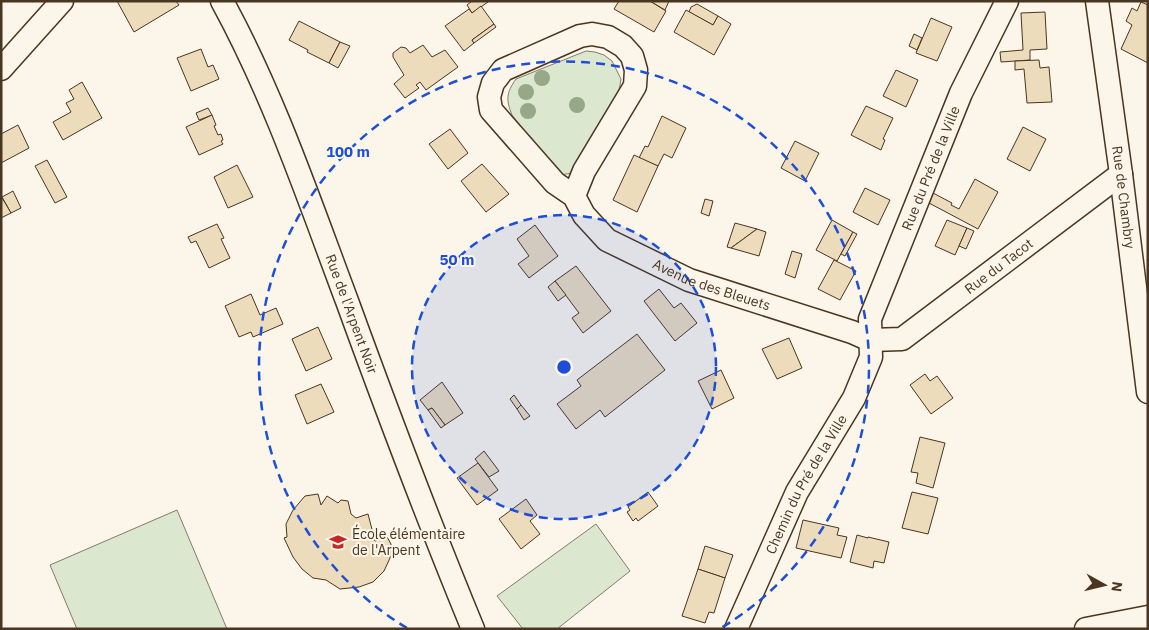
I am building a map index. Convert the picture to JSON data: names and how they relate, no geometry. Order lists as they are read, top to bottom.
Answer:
{
  "streets": {
    "street": [
      "Rue du Pré de la Ville",
      "Rue de Chambry",
      "Rue du Tacot",
      "Avenue des Bleuets",
      "Rue de l'Arpent Noir",
      "Chemin du Pré de la Ville"
    ]
  },
  "crossings": [
    ["Rue du Pré de la Ville", "Rue du Tacot"],
    ["Rue du Pré de la Ville", "Avenue des Bleuets"],
    ["Rue du Pré de la Ville", "Chemin du Pré de la Ville"],
    ["Rue de Chambry", "Rue du Tacot"],
    ["Rue du Tacot", "Avenue des Bleuets"],
    ["Rue du Tacot", "Chemin du Pré de la Ville"],
    ["Avenue des Bleuets", "Chemin du Pré de la Ville"]
  ],
  "places": {
    "school or university": ["École élémentaire de l'Arpent"]
  },
  "north": "right",
  "rings": ["100 m", "50 m"]
}
